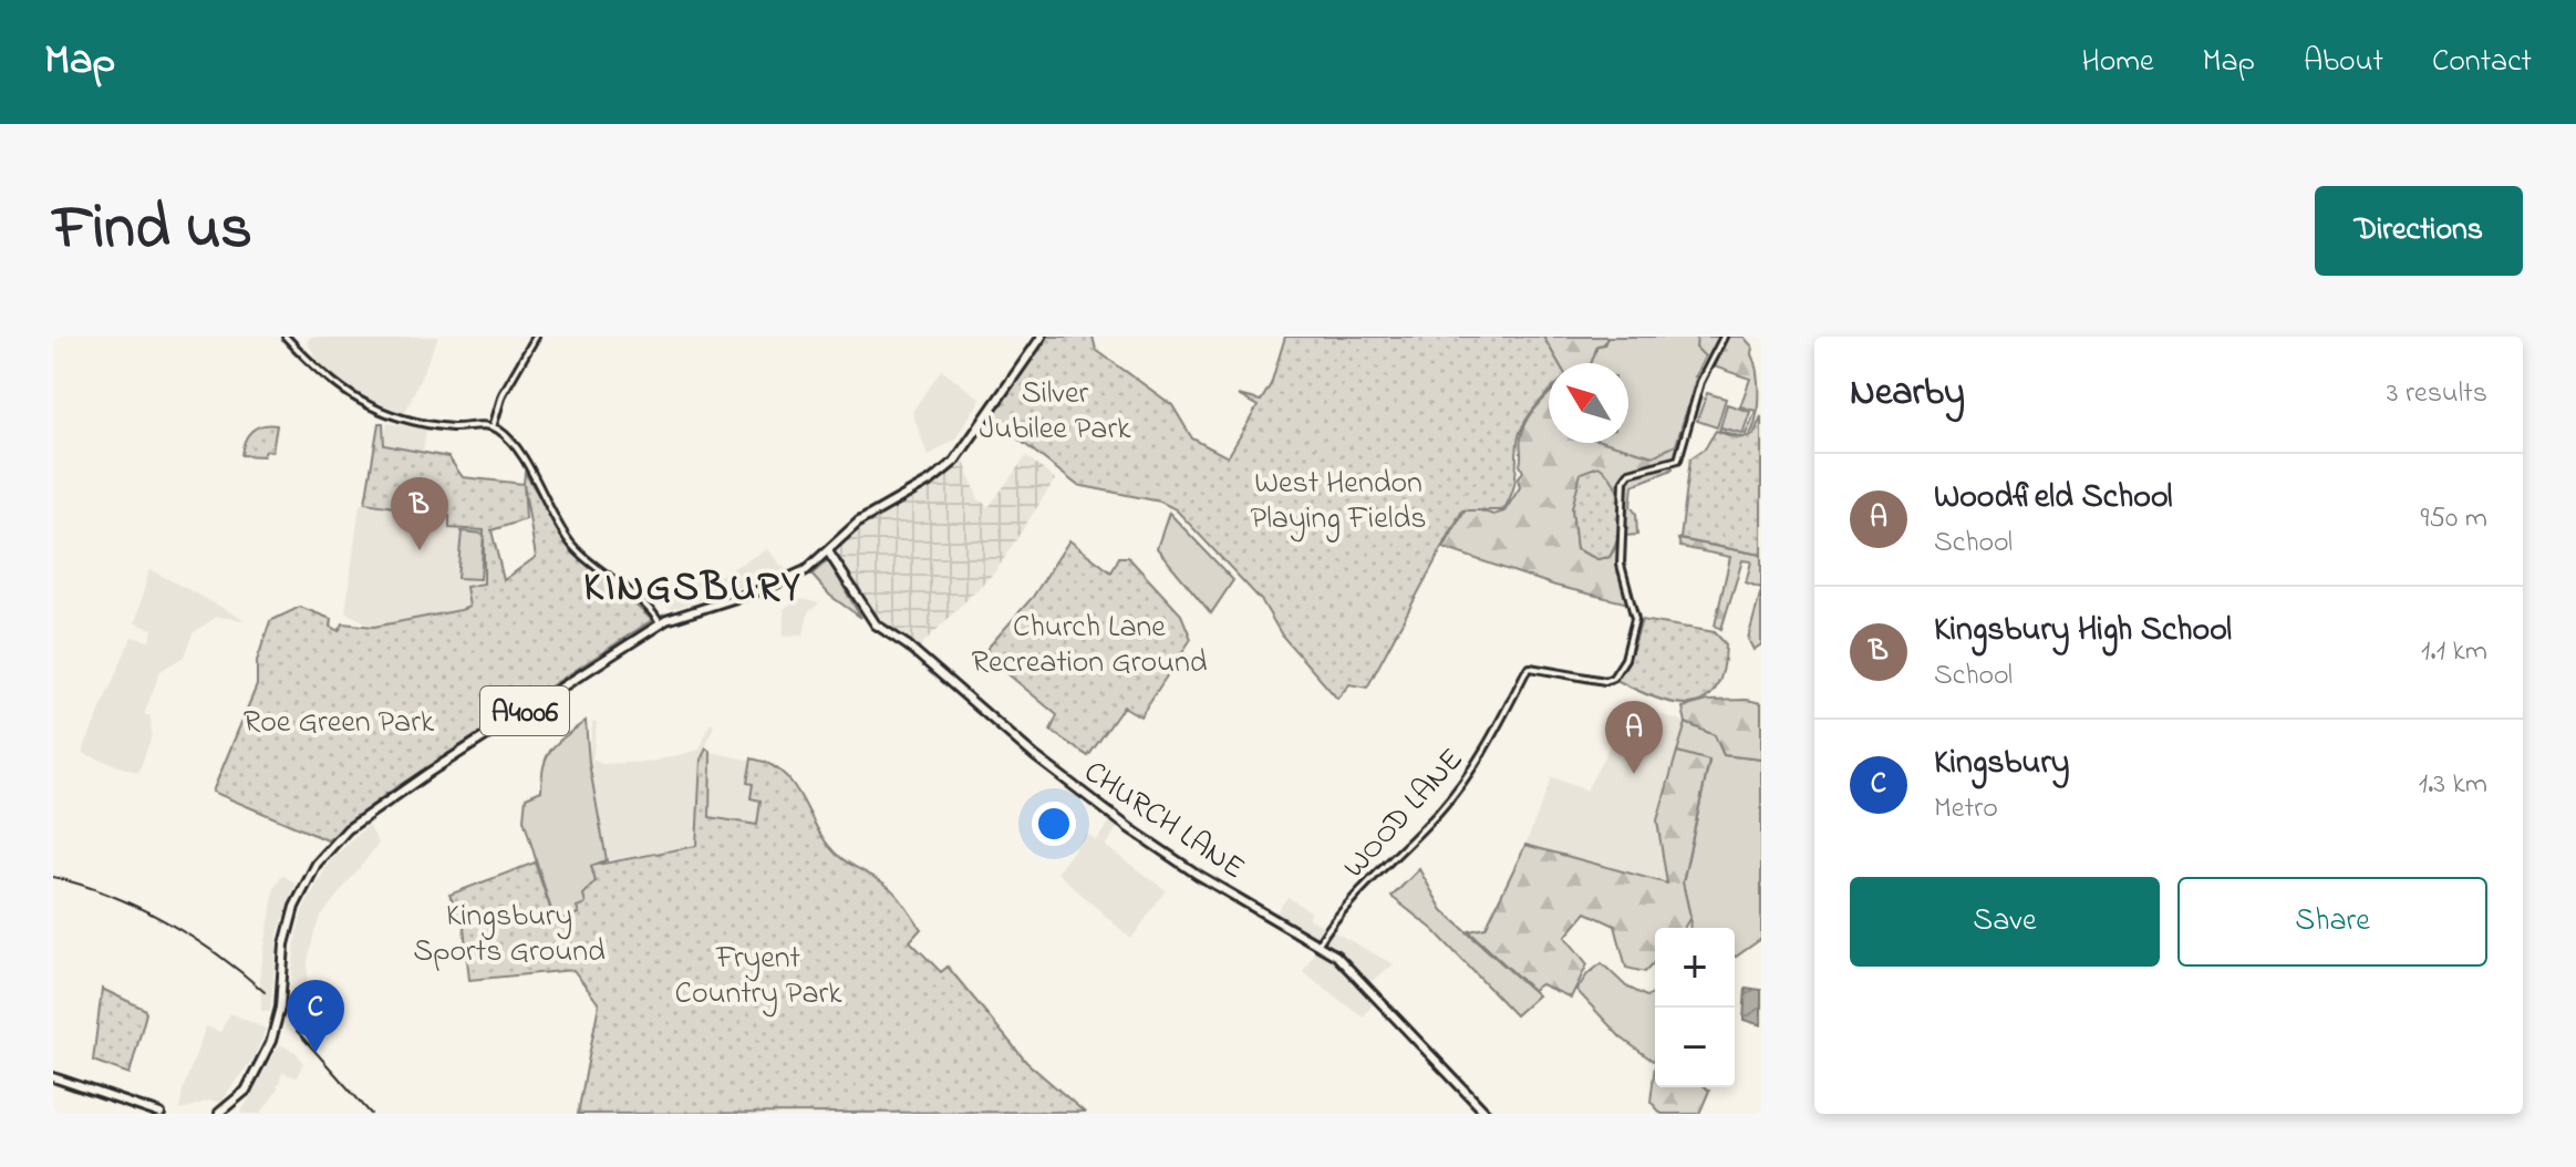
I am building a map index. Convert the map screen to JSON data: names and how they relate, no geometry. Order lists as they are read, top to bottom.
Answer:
{
  "streets": {
    "main road": ["A4006", "CHURCH LANE"],
    "street": ["WOOD LANE"]
  },
  "crossings": [
    ["A4006", "CHURCH LANE"],
    ["WOOD LANE", "CHURCH LANE"]
  ],
  "districts": ["KINGSBURY"],
  "parks": [
    "Silver Jubilee Park",
    "West Hendon Playing Fields",
    "Church Lane Recreation Ground",
    "Roe Green Park",
    "Kingsbury Sports Ground",
    "Fryent Country Park"
  ],
  "north": "top left",
  "page": {
    "header": "Map",
    "nav": [
      "Home",
      "Map",
      "About",
      "Contact"
    ],
    "title": "Find us",
    "buttons": [
      "Directions",
      ["Save", "Share"]
    ],
    "heading": ["Nearby", "3 results"],
    "list": [
      {
        "mark": "A",
        "name": "Woodfield School",
        "note": "School",
        "value": "950 m"
      },
      {
        "mark": "B",
        "name": "Kingsbury High School",
        "note": "School",
        "value": "1.1 km"
      },
      {
        "mark": "C",
        "name": "Kingsbury",
        "note": "Metro",
        "value": "1.3 km"
      }
    ],
    "pins": ["B", "A", "C"],
    "map_buttons": ["+", "−"]
  }
}
